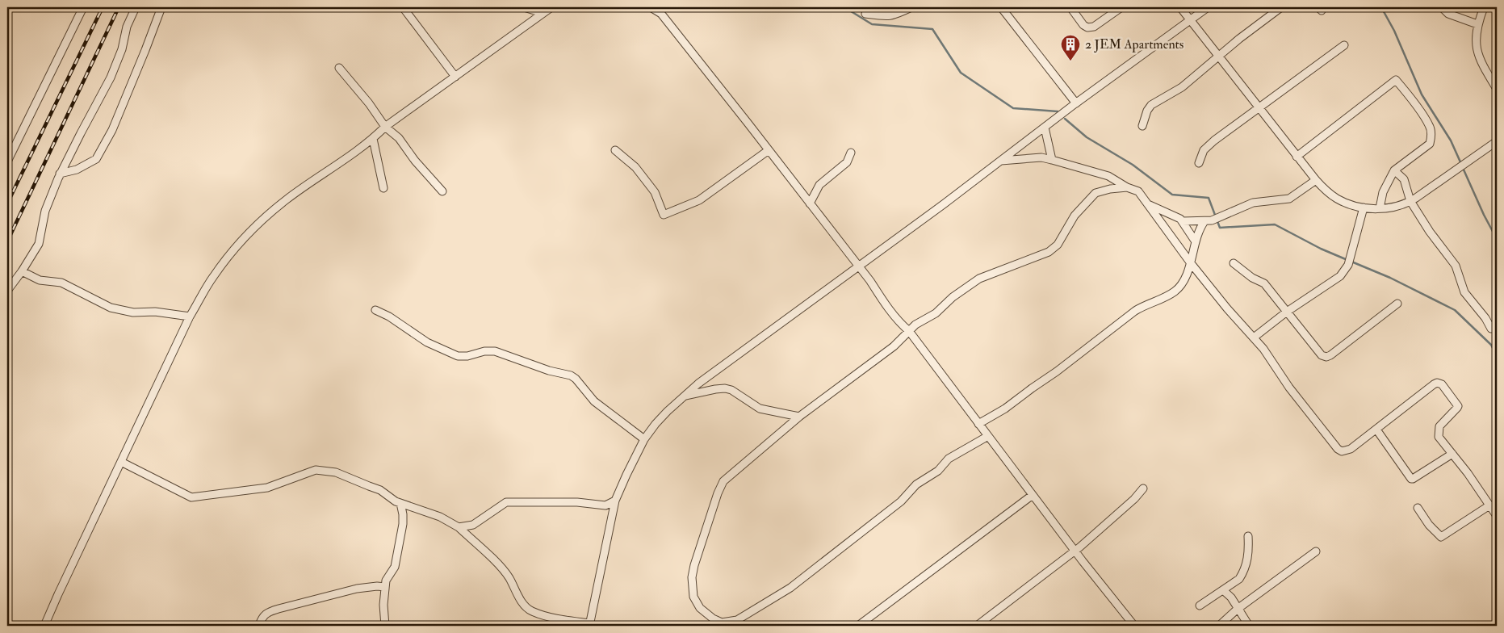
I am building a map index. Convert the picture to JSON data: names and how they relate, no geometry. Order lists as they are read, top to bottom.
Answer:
{
  "places": {
    "building": ["2 JEM Apartments"]
  }
}
